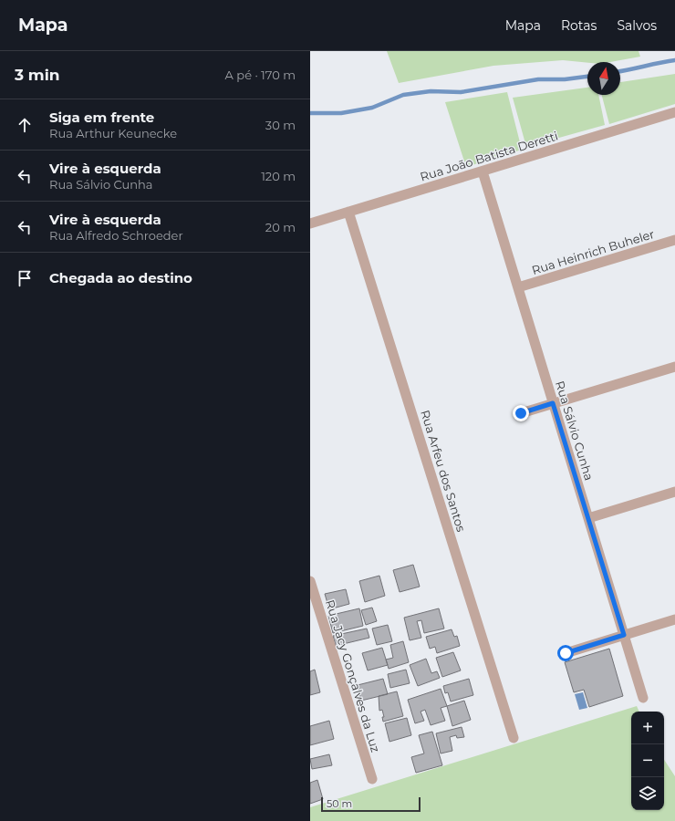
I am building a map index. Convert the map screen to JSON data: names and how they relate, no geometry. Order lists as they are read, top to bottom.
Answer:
{
  "streets": {
    "street": [
      "Rua João Batista Deretti",
      "Rua Heinrich Buheler",
      "Rua Sálvio Cunha",
      "Rua Arfeu dos Santos",
      "Rua Jacy Gonçalves da Luz"
    ]
  },
  "crossings": [
    ["Rua João Batista Deretti", "Rua Sálvio Cunha"],
    ["Rua João Batista Deretti", "Rua Arfeu dos Santos"],
    ["Rua Heinrich Buheler", "Rua Sálvio Cunha"]
  ],
  "scale_bar": "50 m",
  "north": "top",
  "page": {
    "header": "Mapa",
    "nav": ["Mapa", "Rotas", "Salvos"],
    "heading": ["3 min", "A pé · 170 m"],
    "list": [
      ["Siga em frente", "Rua Arthur Keunecke", "30 m"],
      ["Vire à esquerda", "Rua Sálvio Cunha", "120 m"],
      ["Vire à esquerda", "Rua Alfredo Schroeder", "20 m"],
      "Chegada ao destino"
    ],
    "map_buttons": ["+", "−"],
    "scale": "50 m"
  }
}
